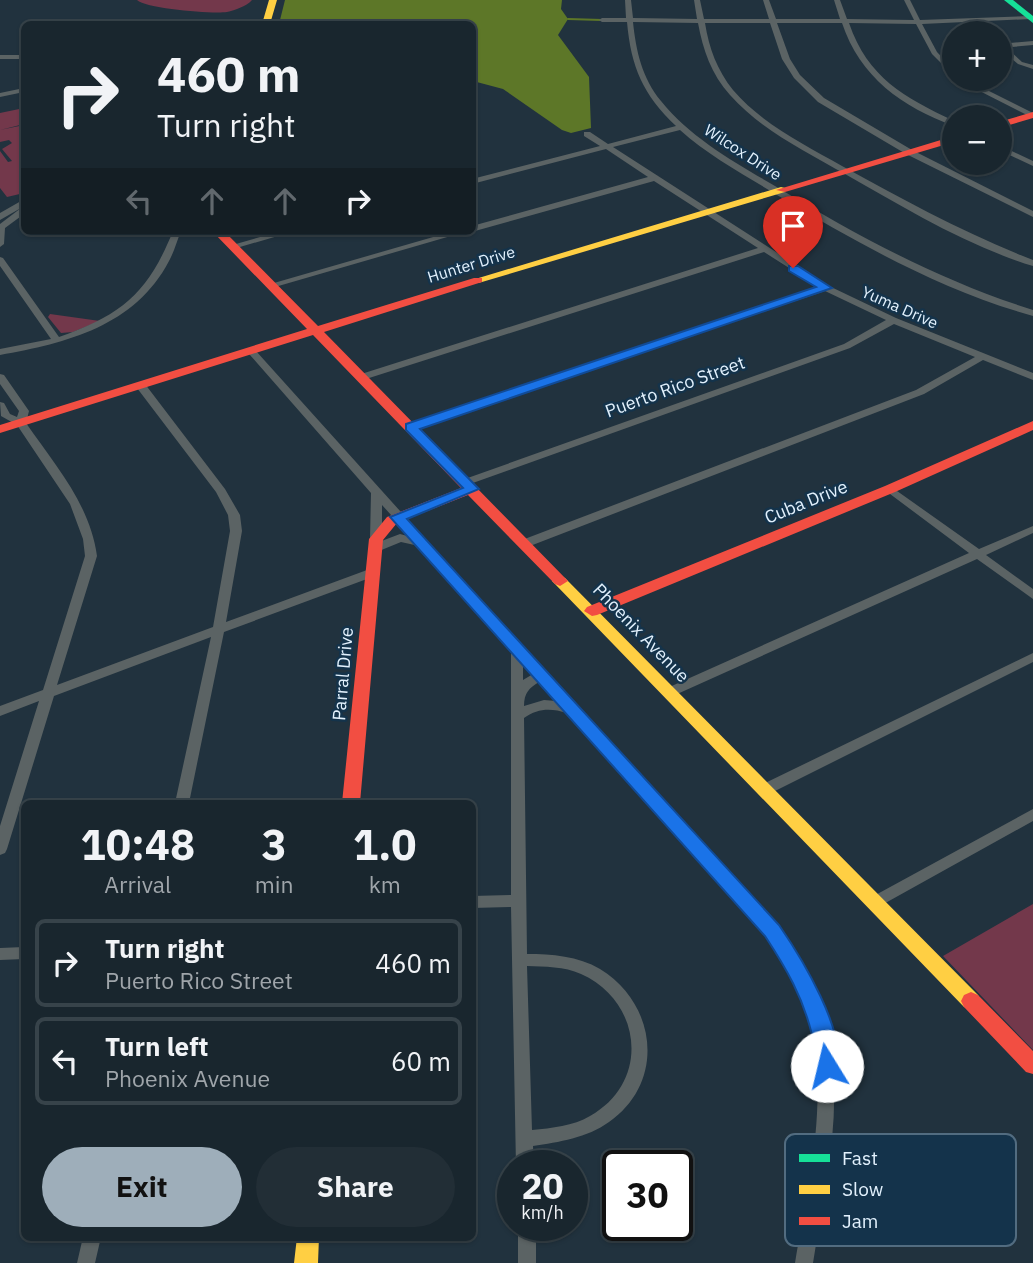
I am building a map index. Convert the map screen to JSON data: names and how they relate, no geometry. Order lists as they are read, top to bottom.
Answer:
{
  "streets": {
    "street": [
      "Wilcox Drive",
      "Hunter Drive",
      "Yuma Drive",
      "Puerto Rico Street",
      "Cuba Drive",
      "Phoenix Avenue",
      "Parral Drive"
    ]
  },
  "crossings": [
    ["Wilcox Drive", "Hunter Drive"],
    ["Hunter Drive", "Yuma Drive"],
    ["Hunter Drive", "Phoenix Avenue"],
    ["Yuma Drive", "Puerto Rico Street"],
    ["Puerto Rico Street", "Phoenix Avenue"],
    ["Cuba Drive", "Phoenix Avenue"]
  ],
  "legend": ["Fast", "Slow", "Jam"],
  "page": {
    "map_buttons": ["+", "−"],
    "turn": ["460 m", "Turn right"],
    "eta": [
      "10:48",
      "Arrival",
      "3",
      "min",
      "1.0",
      "km"
    ],
    "list": [
      {
        "name": "Turn right",
        "note": "Puerto Rico Street",
        "value": "460 m"
      },
      {
        "name": "Turn left",
        "note": "Phoenix Avenue",
        "value": "60 m"
      }
    ],
    "buttons": ["Exit", "Share"],
    "speed": "20 km/h",
    "limit": "30"
  }
}
